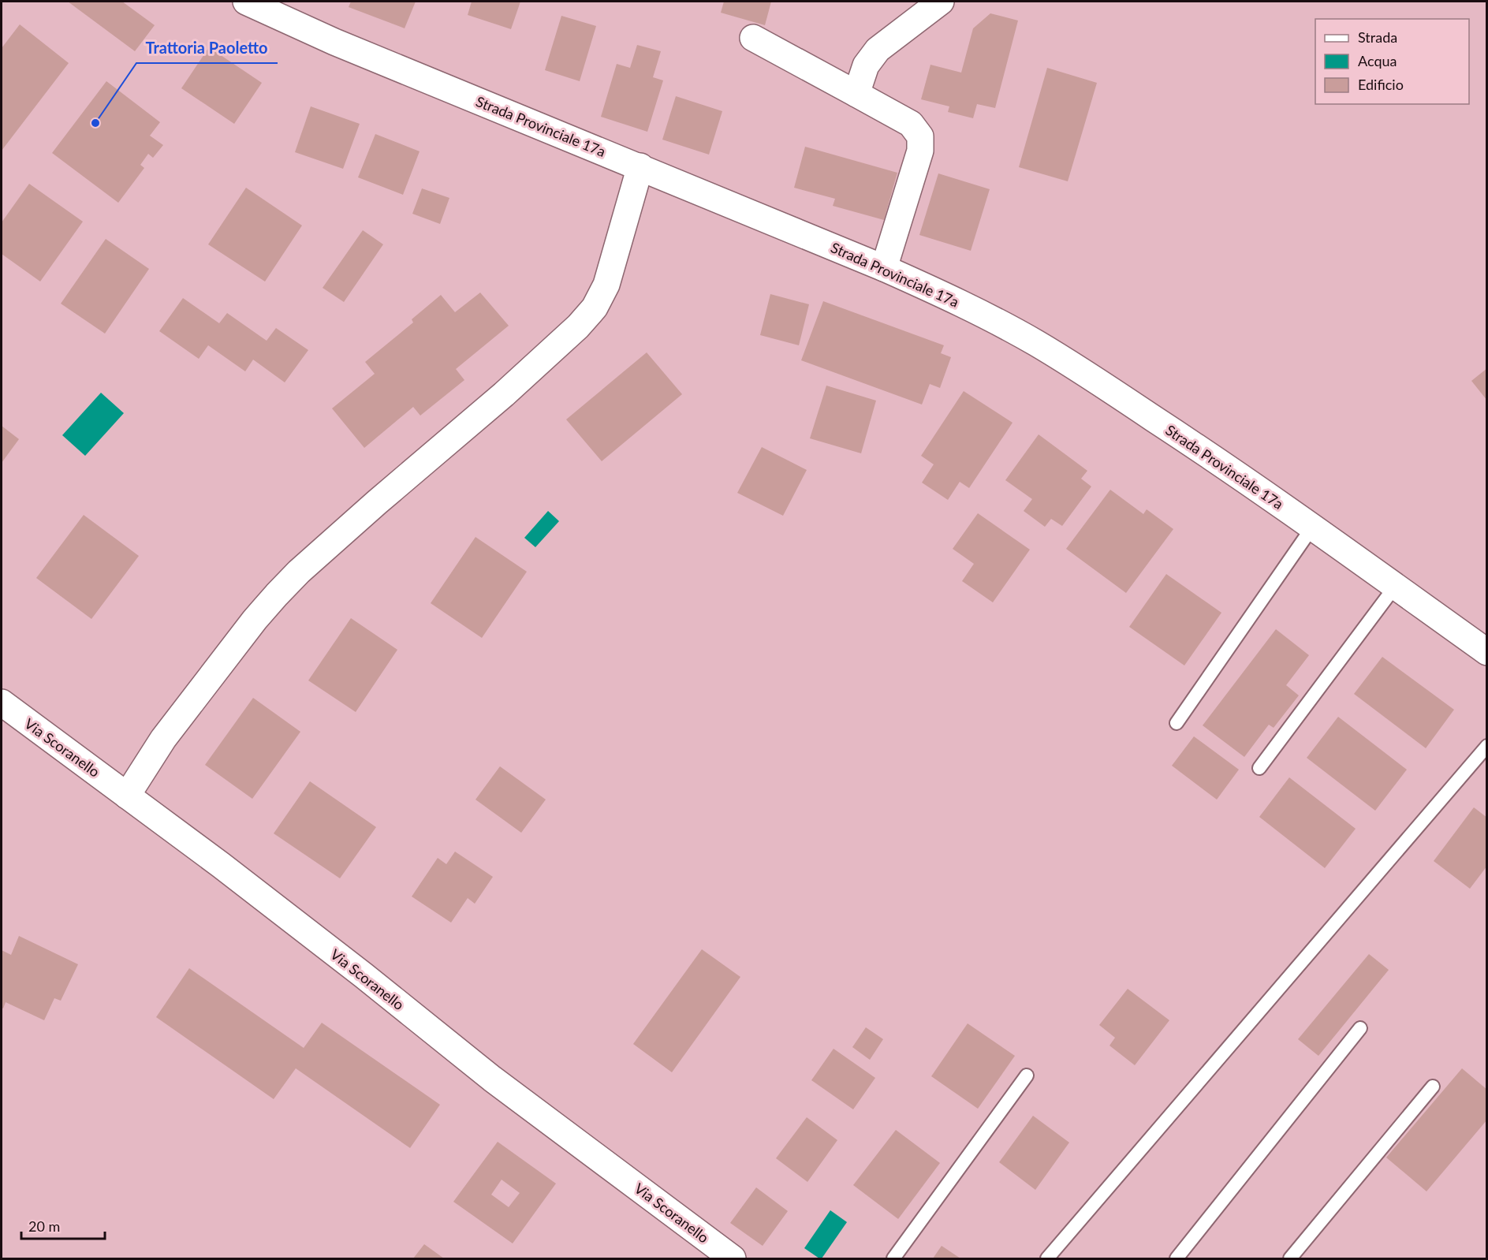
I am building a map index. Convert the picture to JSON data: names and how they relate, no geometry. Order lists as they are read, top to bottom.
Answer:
{
  "streets": {
    "street": ["Strada Provinciale 17a", "Via Scoranello"]
  },
  "places": ["Trattoria Paoletto"],
  "legend": ["Strada", "Acqua", "Edificio"],
  "scale_bar": "20 m"
}
